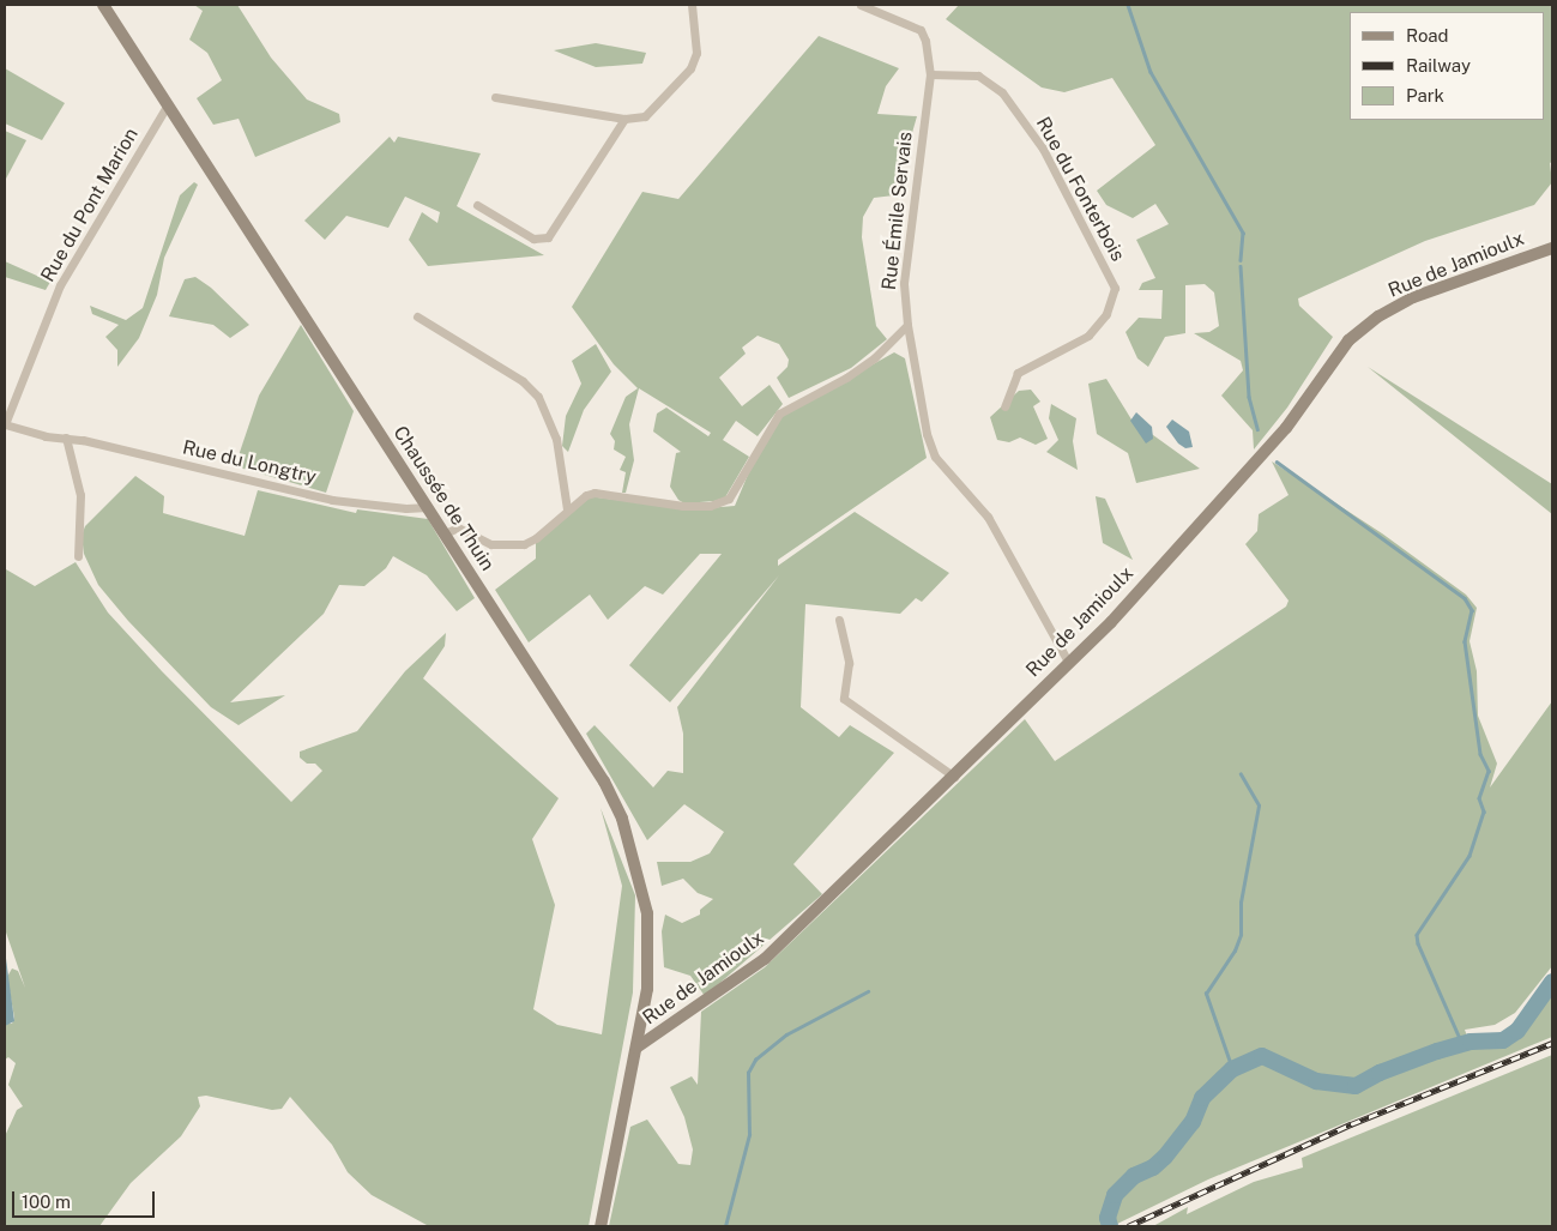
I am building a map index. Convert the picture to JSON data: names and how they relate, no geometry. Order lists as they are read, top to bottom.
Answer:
{
  "streets": {
    "main road": ["Rue de Jamioulx", "Chaussée de Thuin"],
    "street": [
      "Rue du Fonterbois",
      "Rue du Pont Marion",
      "Rue Émile Servais",
      "Rue du Longtry"
    ]
  },
  "crossings": [
    ["Rue du Fonterbois", "Rue Émile Servais"],
    ["Rue du Pont Marion", "Rue du Longtry"],
    ["Rue du Pont Marion", "Chaussée de Thuin"],
    ["Rue Émile Servais", "Rue de Jamioulx"],
    ["Rue de Jamioulx", "Chaussée de Thuin"],
    ["Rue du Longtry", "Chaussée de Thuin"]
  ],
  "legend": ["Road", "Railway", "Park"],
  "scale_bar": "100 m"
}
